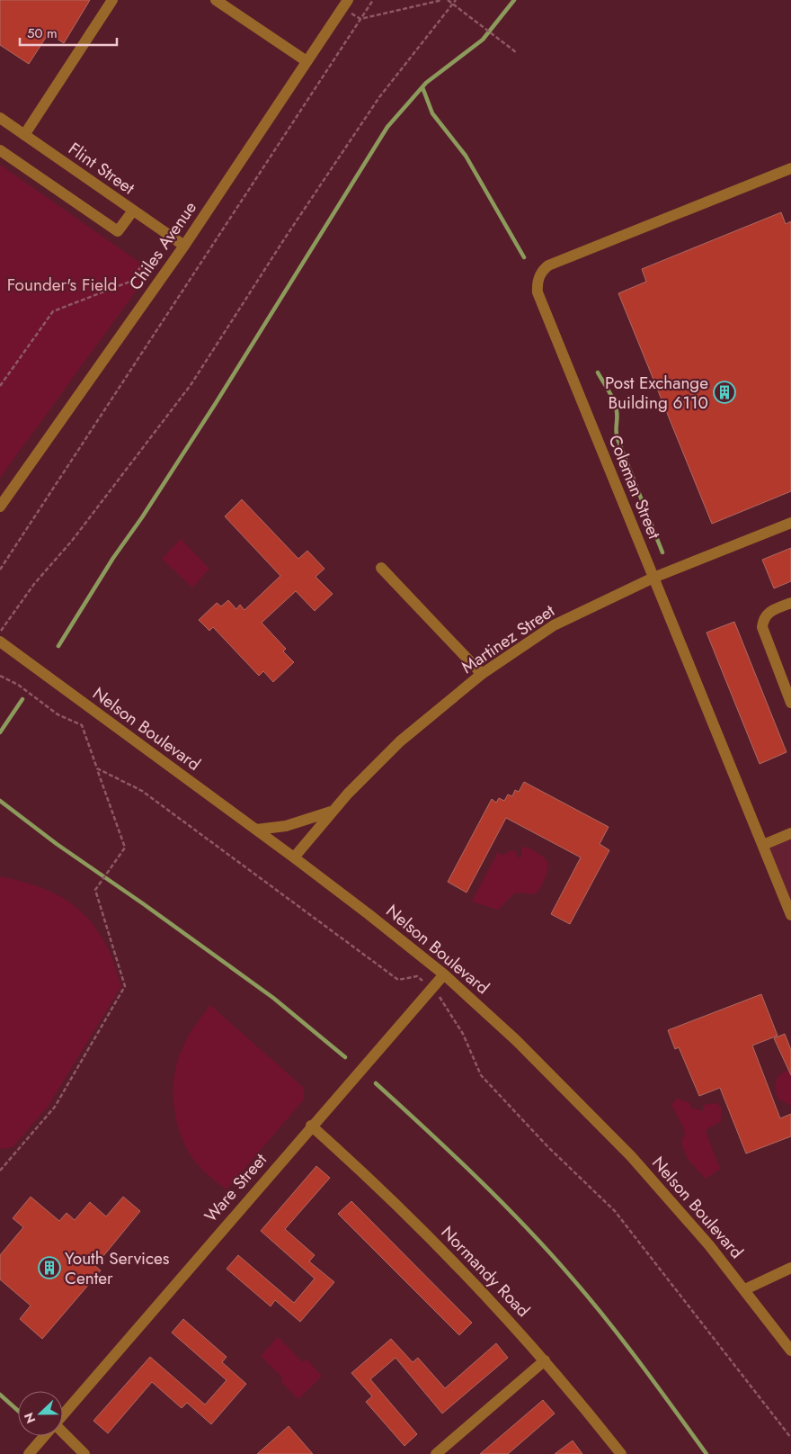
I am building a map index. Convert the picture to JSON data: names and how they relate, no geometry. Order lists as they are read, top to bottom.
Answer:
{
  "streets": {
    "street": [
      "Flint Street",
      "Chiles Avenue",
      "Coleman Street",
      "Martinez Street",
      "Nelson Boulevard",
      "Ware Street",
      "Normandy Road"
    ]
  },
  "crossings": [
    ["Flint Street", "Chiles Avenue"],
    ["Coleman Street", "Martinez Street"],
    ["Martinez Street", "Nelson Boulevard"],
    ["Nelson Boulevard", "Ware Street"],
    ["Ware Street", "Normandy Road"]
  ],
  "parks": ["Founder's Field"],
  "places": {
    "building": ["Post Exchange Building 6110", "Youth Services Center"]
  },
  "scale_bar": "50 m",
  "north": "left"
}
